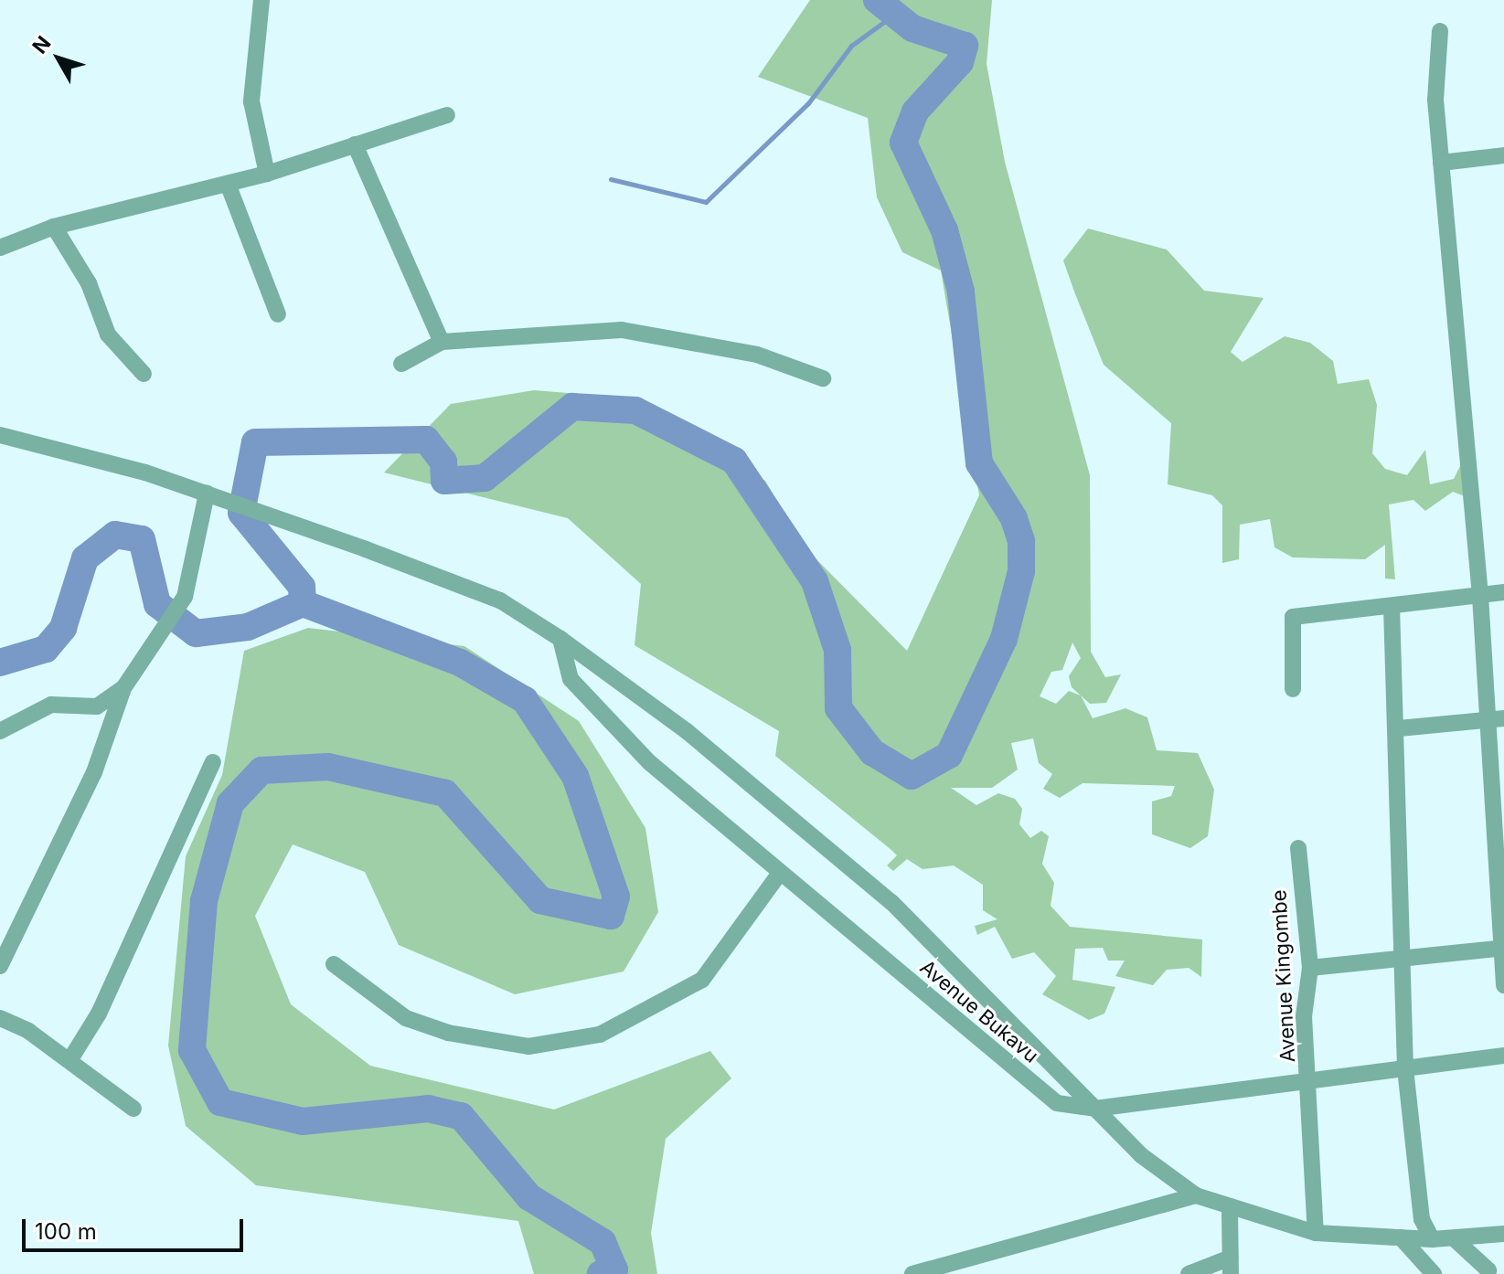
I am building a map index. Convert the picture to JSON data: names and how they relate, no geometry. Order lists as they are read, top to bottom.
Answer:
{
  "streets": {
    "street": ["Avenue Kingombe", "Avenue Bukavu"]
  },
  "crossings": [
    ["Avenue Kingombe", "Avenue Bukavu"]
  ],
  "scale_bar": "100 m",
  "north": "top left"
}
